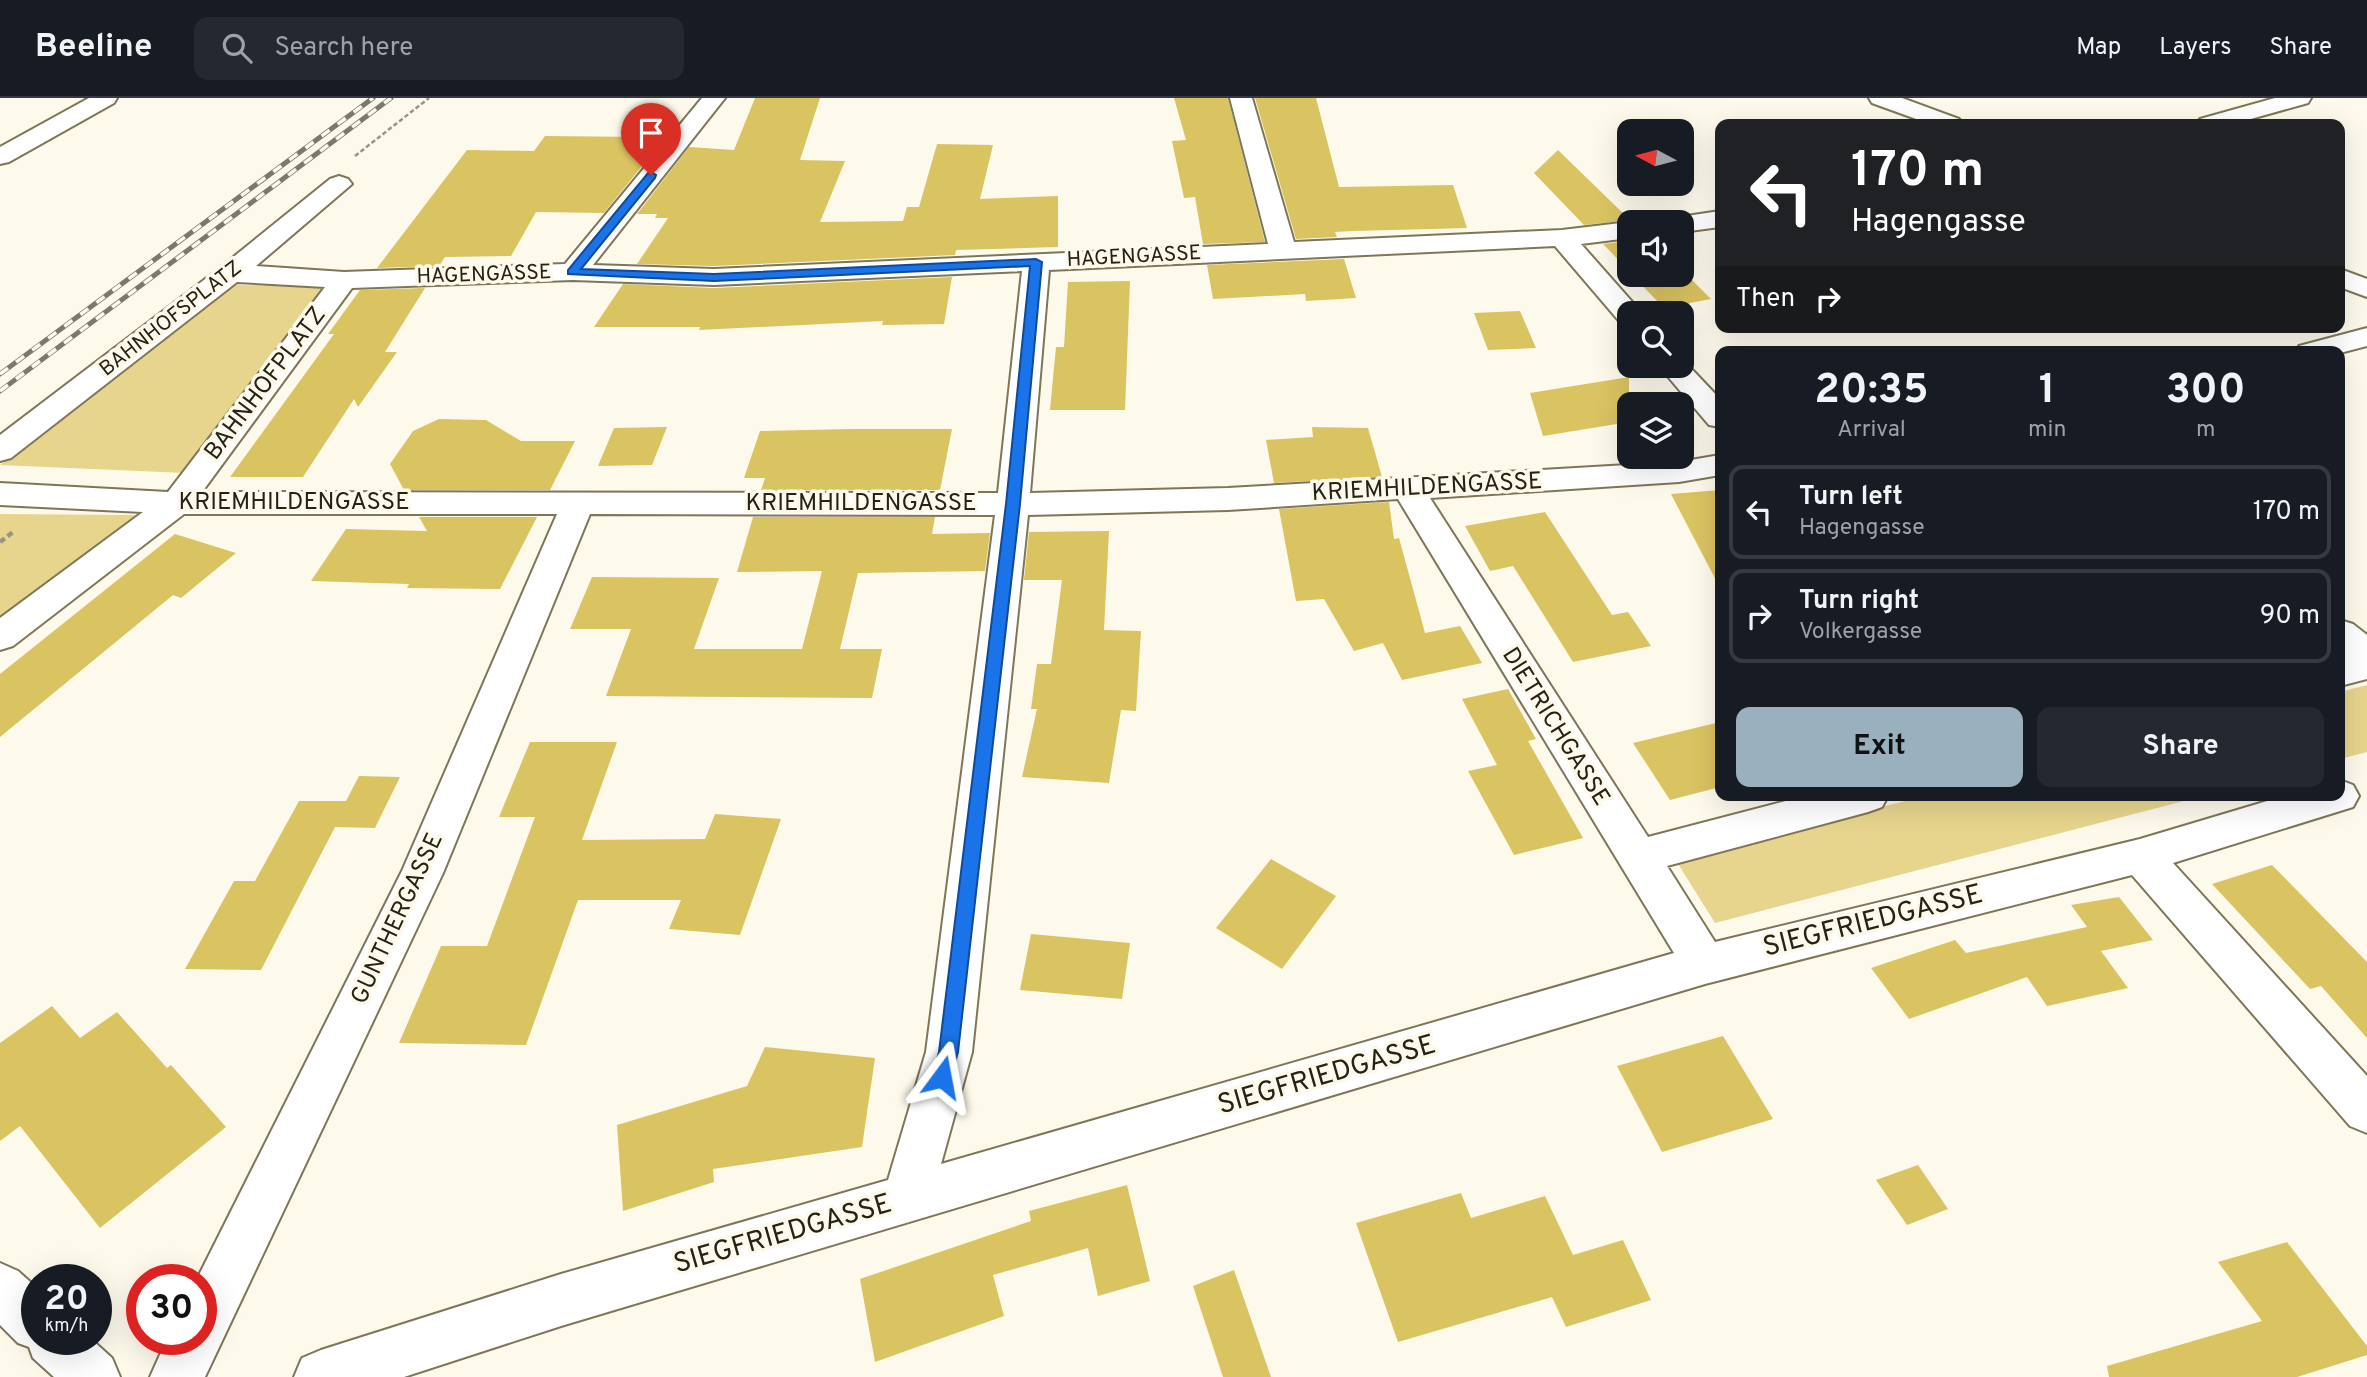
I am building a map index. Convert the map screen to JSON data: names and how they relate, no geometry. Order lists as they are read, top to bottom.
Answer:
{
  "streets": {
    "street": [
      "HAGENGASSE",
      "BAHNHOFSPLATZ",
      "BAHNHOFPLATZ",
      "KRIEMHILDENGASSE",
      "DIETRICHGASSE",
      "GUNTHERGASSE",
      "SIEGFRIEDGASSE"
    ]
  },
  "crossings": [
    ["HAGENGASSE", "BAHNHOFPLATZ"],
    ["BAHNHOFSPLATZ", "BAHNHOFPLATZ"],
    ["BAHNHOFPLATZ", "KRIEMHILDENGASSE"],
    ["KRIEMHILDENGASSE", "DIETRICHGASSE"],
    ["KRIEMHILDENGASSE", "GUNTHERGASSE"],
    ["DIETRICHGASSE", "SIEGFRIEDGASSE"]
  ],
  "north": "left",
  "page": {
    "header": "Beeline",
    "search": "Search here",
    "nav": ["Map", "Layers", "Share"],
    "turn": ["170 m", "Hagengasse"],
    "then": "Then",
    "eta": [
      "20:35",
      "Arrival",
      "1",
      "min",
      "300",
      "m"
    ],
    "list": [
      {
        "name": "Turn left",
        "note": "Hagengasse",
        "value": "170 m"
      },
      {
        "name": "Turn right",
        "note": "Volkergasse",
        "value": "90 m"
      }
    ],
    "buttons": ["Exit", "Share"],
    "speed": "20 km/h",
    "limit": "30"
  }
}
